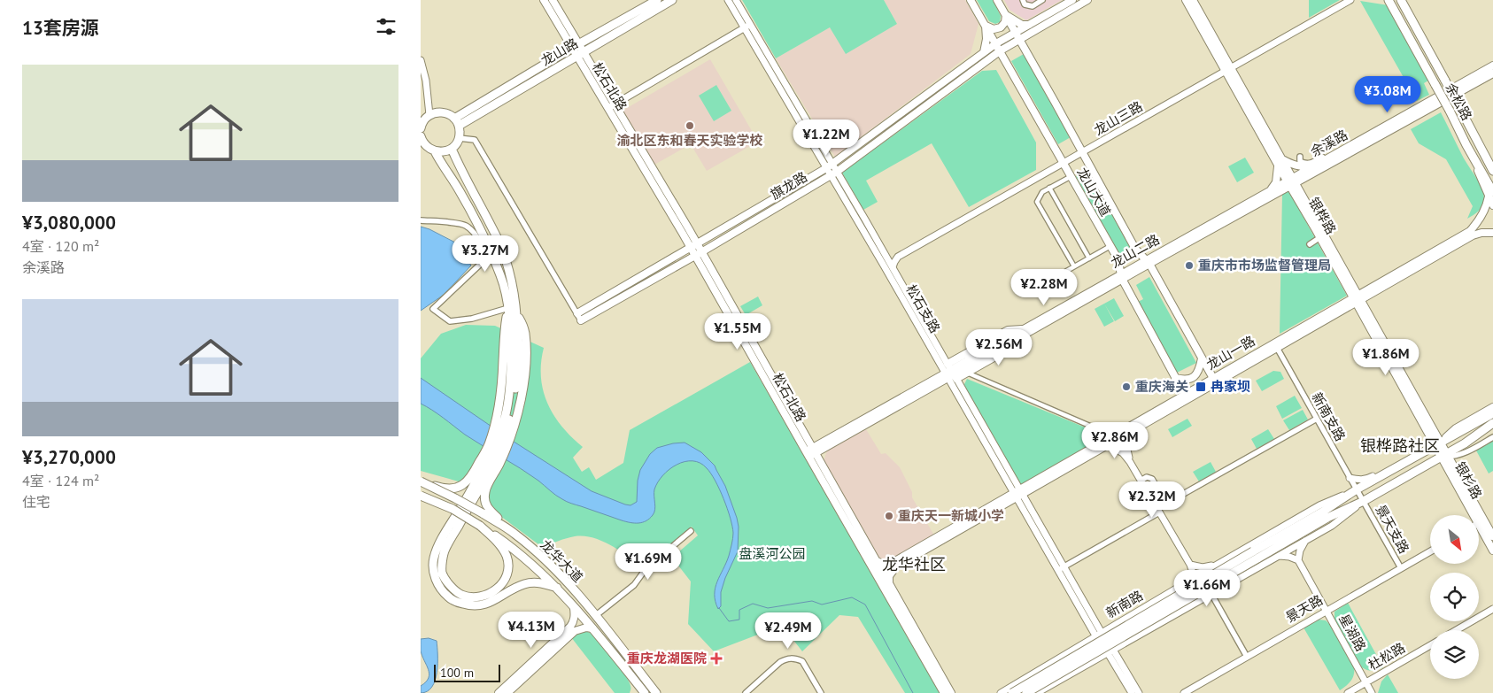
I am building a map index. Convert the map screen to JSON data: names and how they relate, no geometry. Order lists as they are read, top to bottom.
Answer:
{
  "streets": {
    "main road": [
      "龙山路",
      "松石北路",
      "余松路",
      "余溪路",
      "旗龙路",
      "龙山大道",
      "银桦路",
      "龙山二路",
      "龙山一路",
      "银杉路",
      "龙华大道",
      "新南路"
    ],
    "street": [
      "龙山三路",
      "松石支路",
      "新南支路",
      "景天支路",
      "景天路",
      "星湖路",
      "杜松路"
    ]
  },
  "crossings": [
    ["龙山路", "松石北路"],
    ["松石北路", "旗龙路"],
    ["松石北路", "龙山二路"],
    ["松石北路", "龙山一路"],
    ["余松路", "龙山一路"],
    ["龙山三路", "龙山大道"],
    ["龙山三路", "银桦路"],
    ["余溪路", "银桦路"],
    ["余溪路", "龙山二路"],
    ["旗龙路", "龙山大道"],
    ["旗龙路", "松石支路"],
    ["龙山大道", "龙山二路"],
    ["龙山大道", "龙山一路"],
    ["银桦路", "龙山二路"],
    ["银桦路", "龙山一路"],
    ["银桦路", "银杉路"],
    ["银桦路", "新南路"],
    ["龙山二路", "松石支路"],
    ["松石支路", "龙山一路"],
    ["松石支路", "新南路"],
    ["龙山一路", "新南支路"],
    ["新南支路", "景天支路"],
    ["新南支路", "新南路"],
    ["银杉路", "新南路"],
    ["景天支路", "新南路"],
    ["景天支路", "景天路"],
    ["景天路", "星湖路"],
    ["星湖路", "杜松路"]
  ],
  "districts": ["银桦路社区", "龙华社区"],
  "parks": ["盘溪河公园"],
  "places": {
    "other": [
      "渝北区东和春天实验学校",
      "重庆市市场监督管理局",
      "重庆海关",
      "重庆天一新城小学"
    ],
    "transit": ["冉家坝"],
    "health": ["重庆龙湖医院"]
  },
  "scale_bar": "100 m",
  "north": "bottom right",
  "page": {
    "heading": "13套房源",
    "list": [
      {
        "name": "¥3,080,000",
        "note": "4室 · 120 m² · 余溪路"
      },
      {
        "name": "¥3,270,000",
        "note": "4室 · 124 m² · 住宅"
      }
    ],
    "price": [
      "¥3.08M",
      "¥1.22M",
      "¥3.27M",
      "¥2.28M",
      "¥1.55M",
      "¥2.56M",
      "¥1.86M",
      "¥2.86M",
      "¥2.32M",
      "¥1.69M",
      "¥1.66M",
      "¥4.13M",
      "¥2.49M"
    ],
    "scale": "100 m"
  }
}
